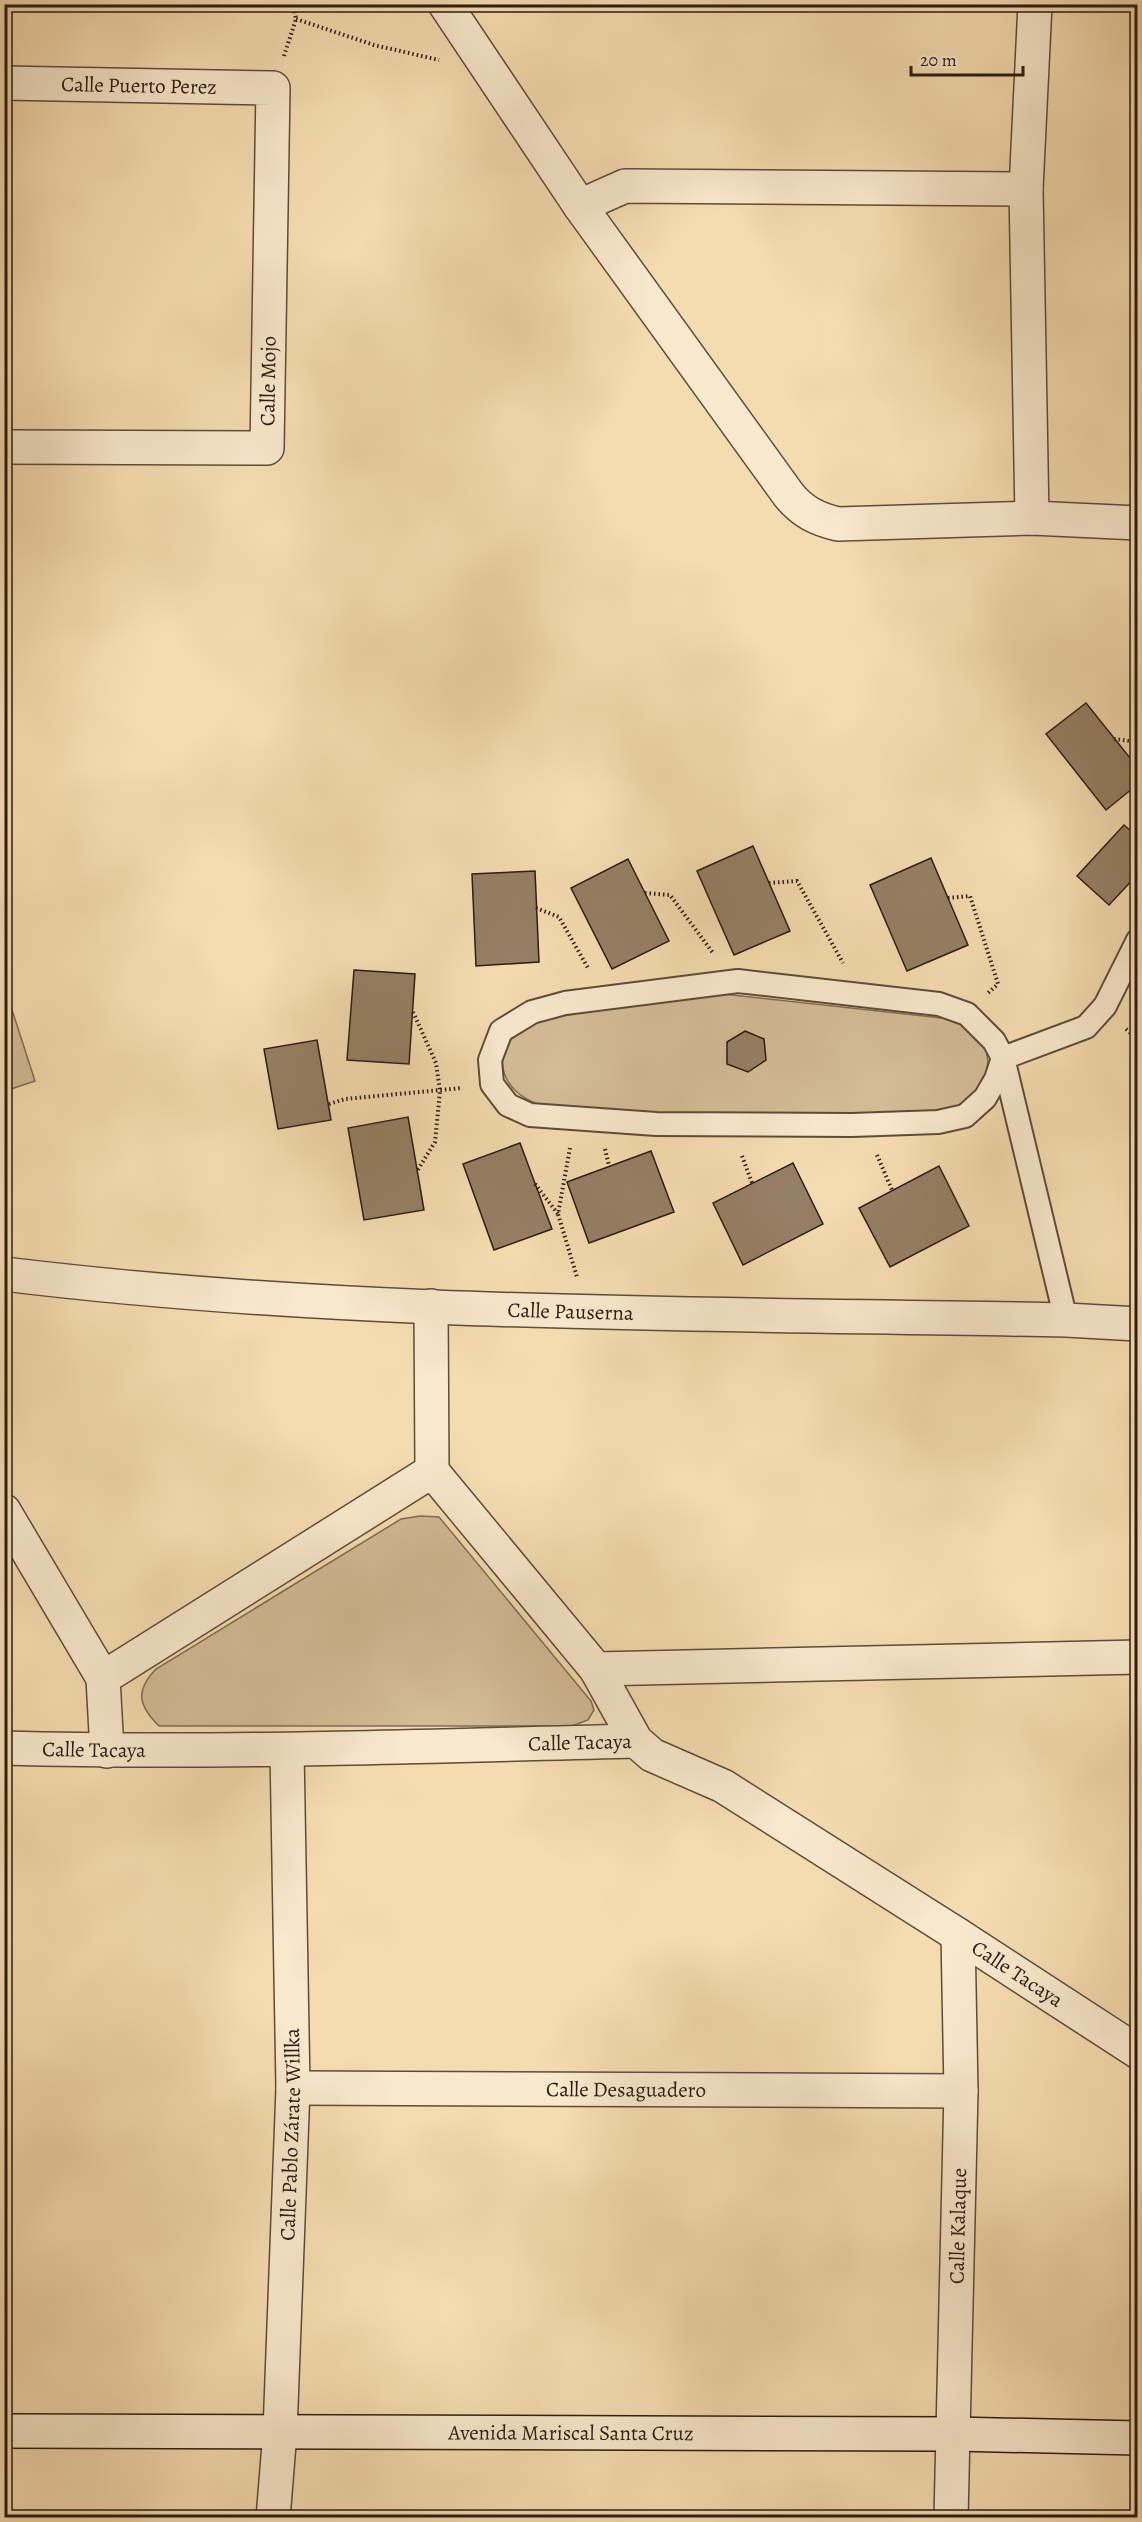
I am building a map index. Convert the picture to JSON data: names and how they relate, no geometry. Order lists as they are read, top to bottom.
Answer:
{
  "streets": {
    "street": [
      "Calle Puerto Perez",
      "Calle Mojo",
      "Calle Pauserna",
      "Calle Tacaya",
      "Calle Desaguadero",
      "Calle Pablo Zárate Willka",
      "Calle Kalaque",
      "Avenida Mariscal Santa Cruz"
    ]
  },
  "crossings": [
    ["Calle Puerto Perez", "Calle Mojo"],
    ["Calle Tacaya", "Calle Pablo Zárate Willka"],
    ["Calle Tacaya", "Calle Kalaque"],
    ["Calle Desaguadero", "Calle Pablo Zárate Willka"],
    ["Calle Desaguadero", "Calle Kalaque"],
    ["Calle Pablo Zárate Willka", "Avenida Mariscal Santa Cruz"],
    ["Calle Kalaque", "Avenida Mariscal Santa Cruz"]
  ],
  "scale_bar": "20 m"
}
